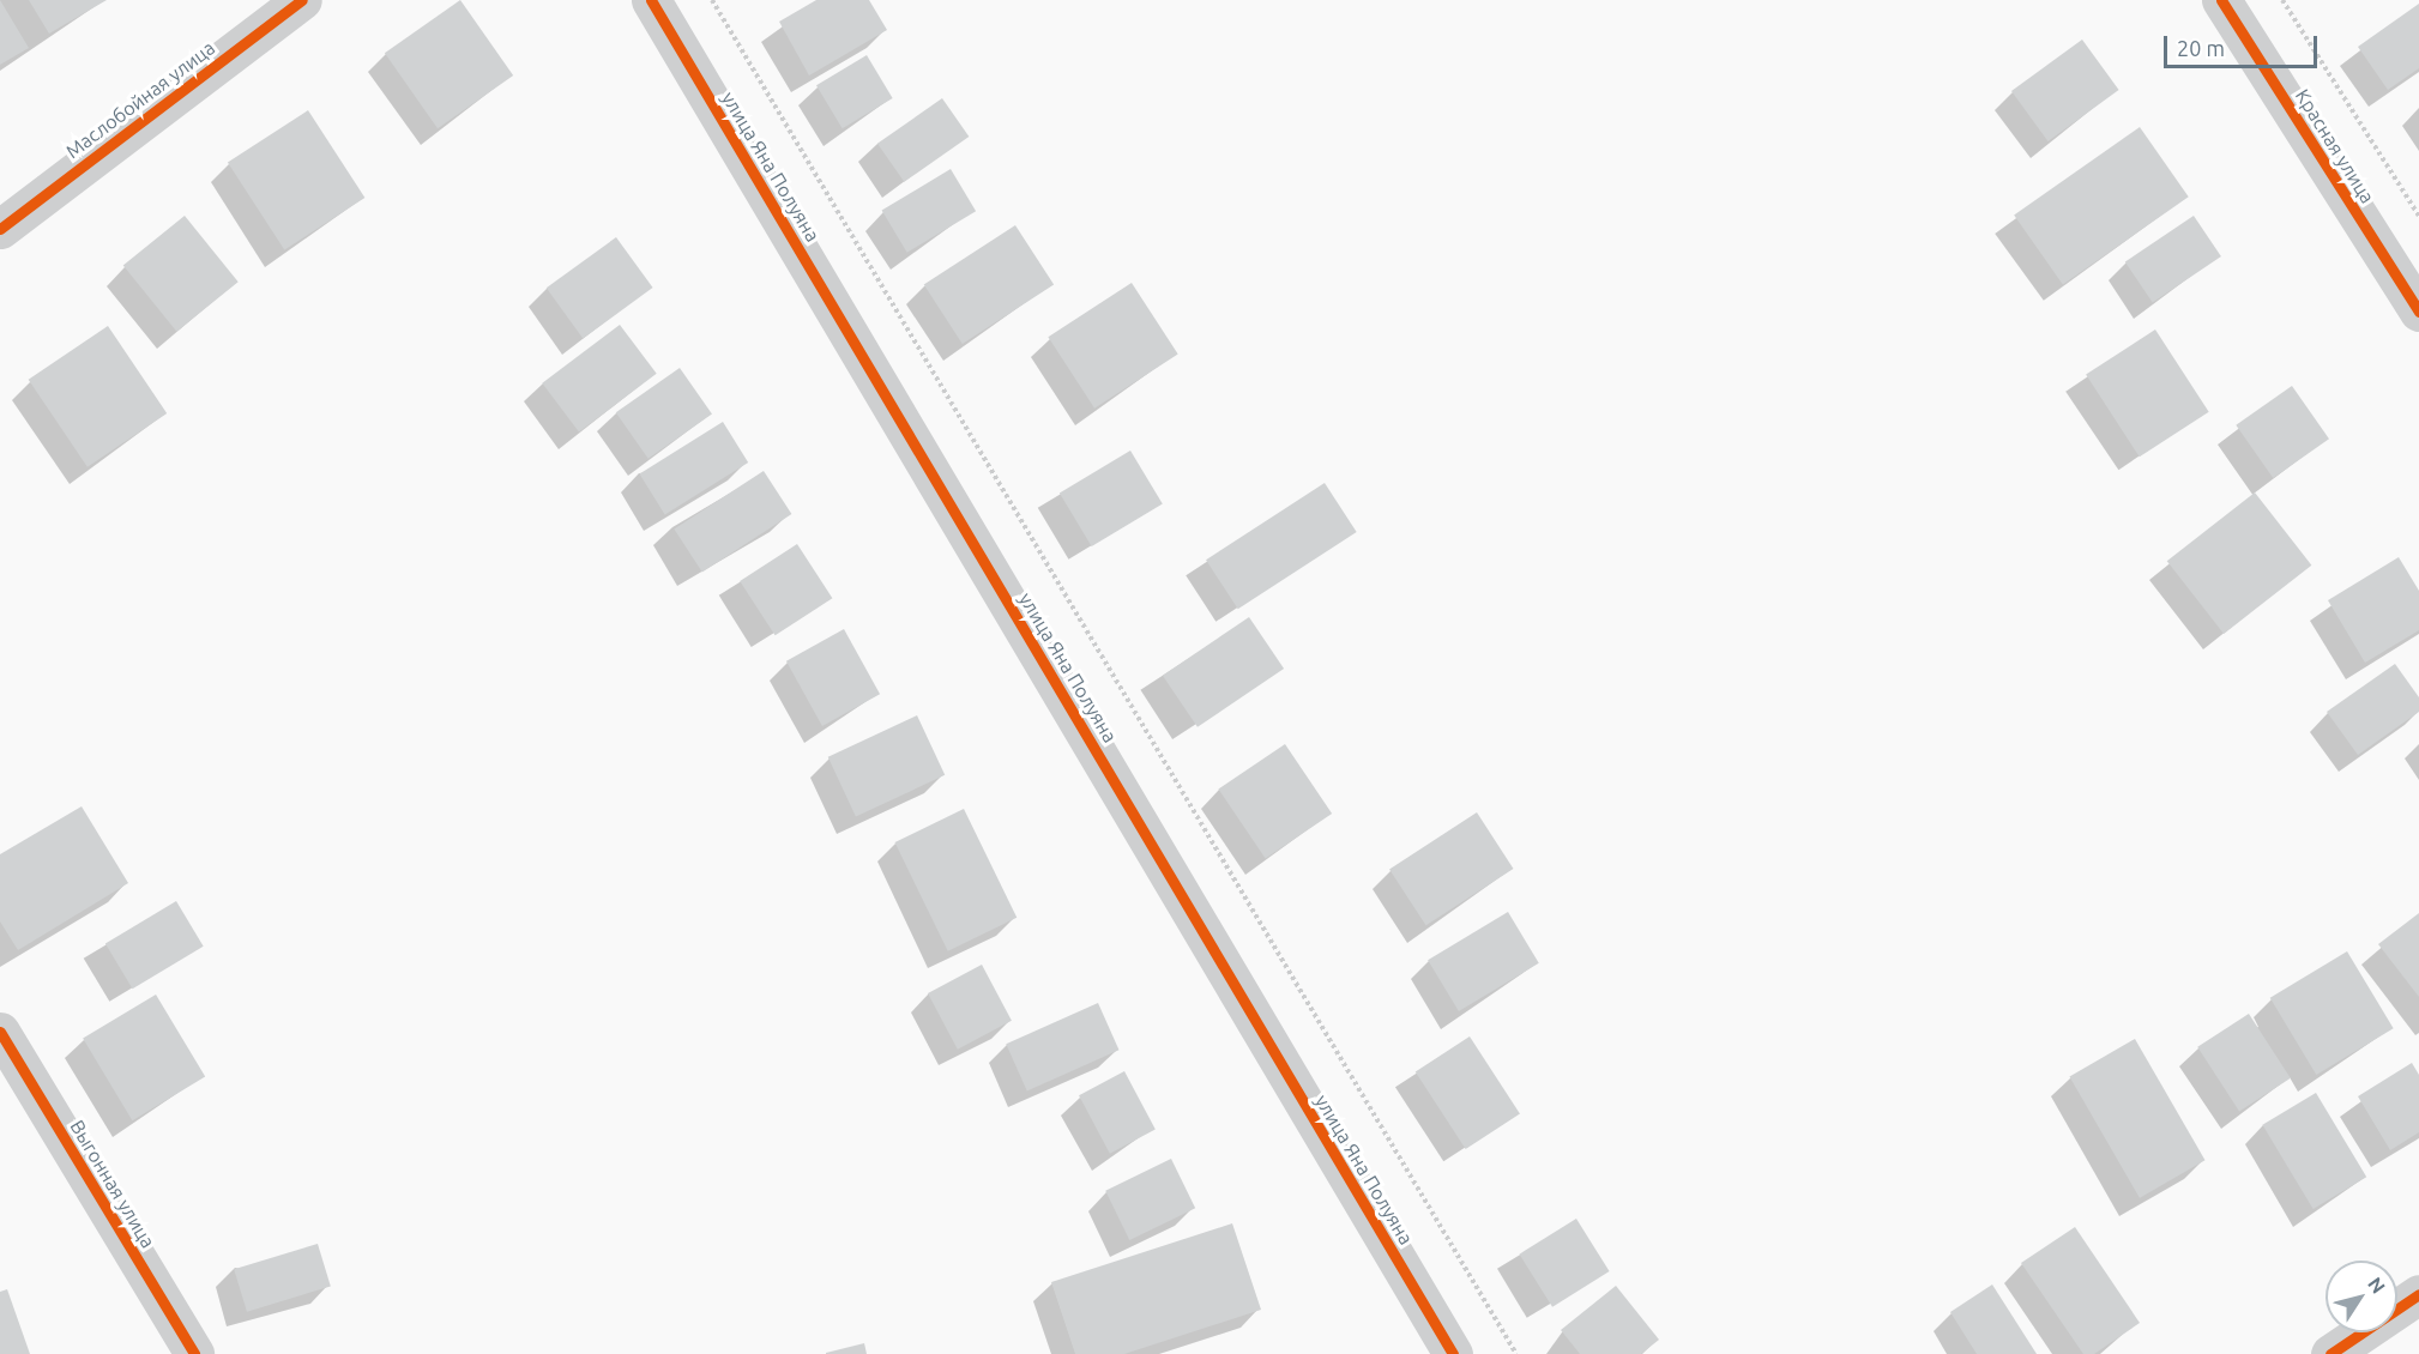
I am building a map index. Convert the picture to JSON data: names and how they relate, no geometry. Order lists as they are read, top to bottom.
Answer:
{
  "streets": {
    "street": [
      "Маслобойная улица",
      "Красная улица",
      "улица Яна Полуяна",
      "Выгонная улица"
    ]
  },
  "scale_bar": "20 m",
  "north": "top right"
}
